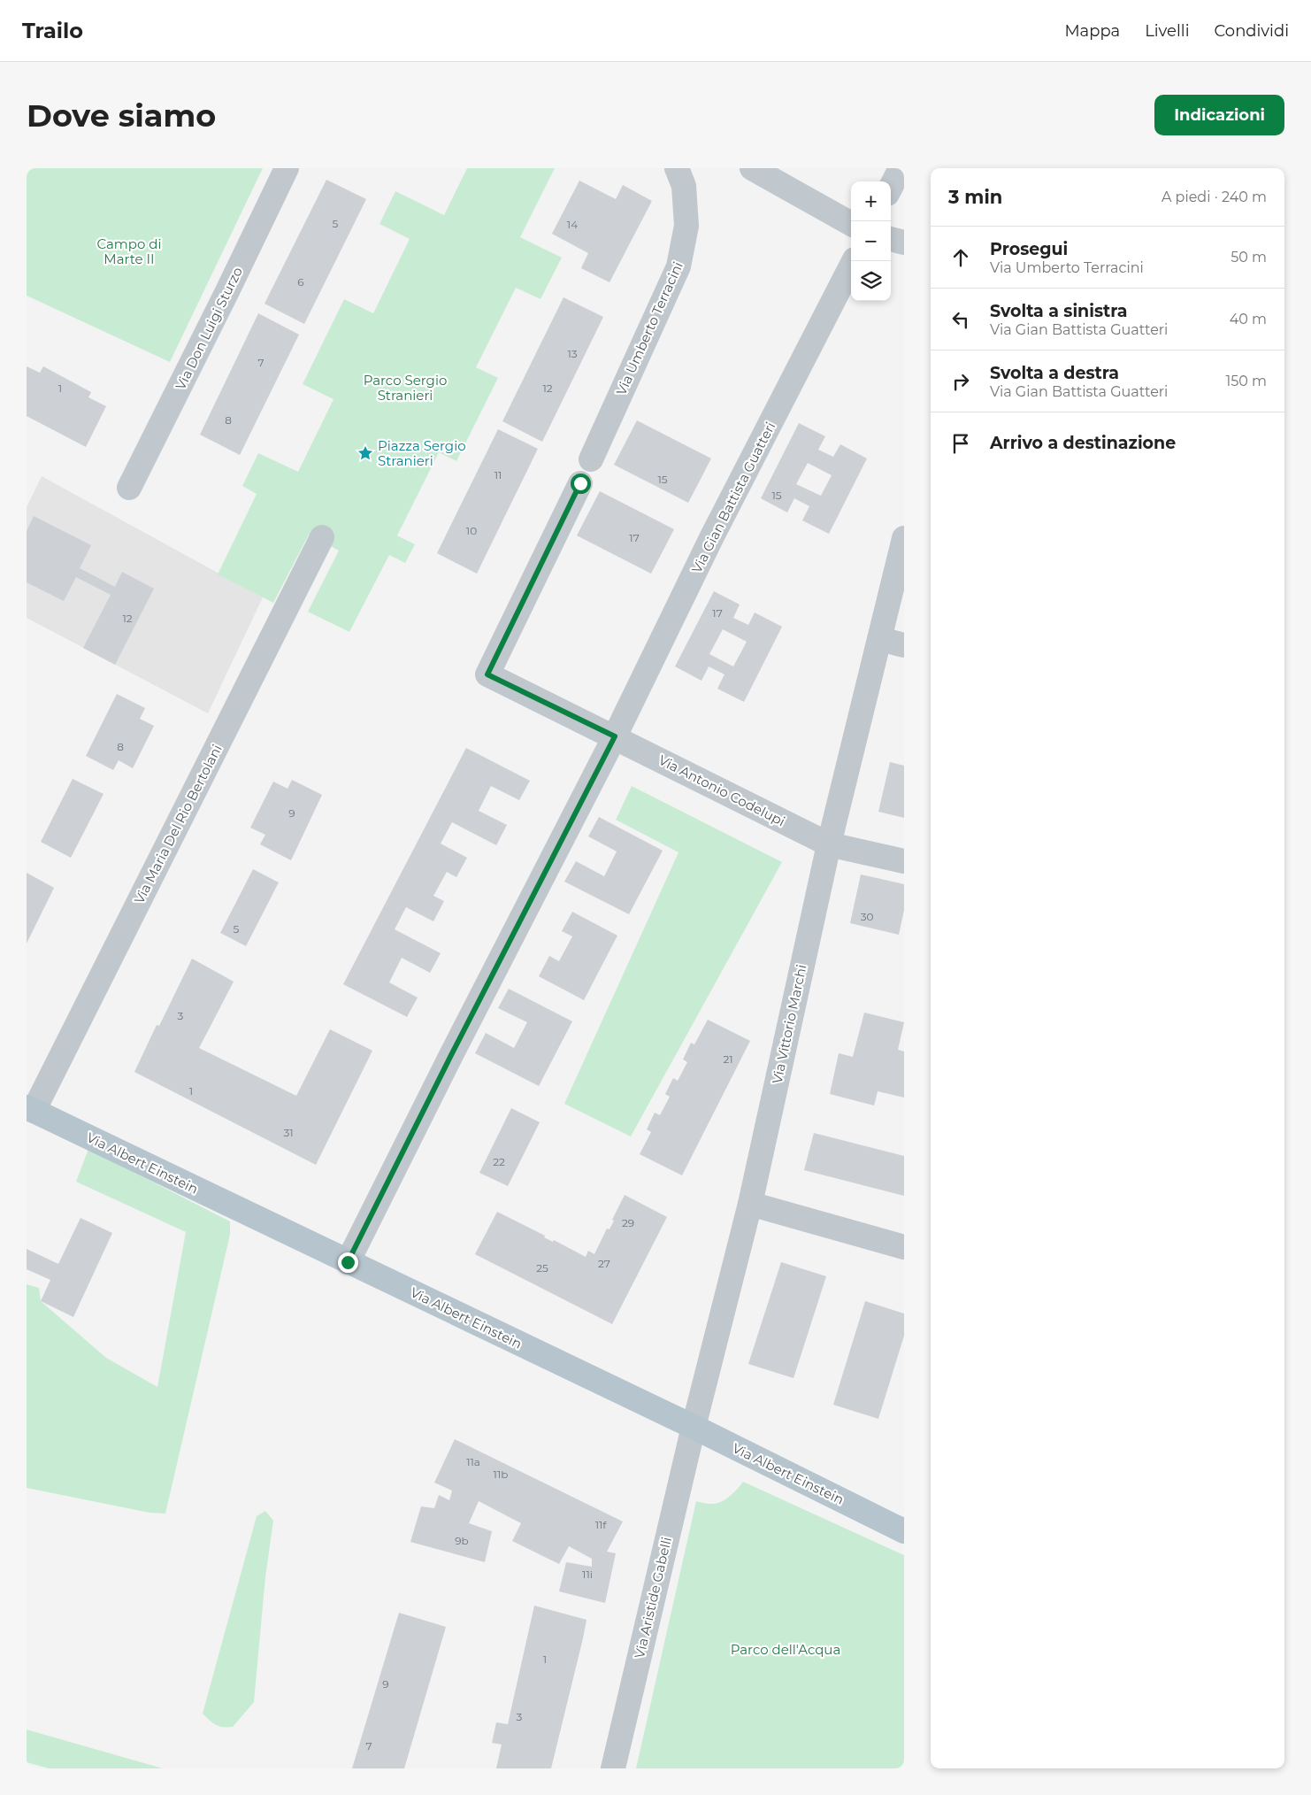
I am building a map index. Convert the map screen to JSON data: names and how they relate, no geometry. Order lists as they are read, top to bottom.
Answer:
{
  "streets": {
    "main road": ["Via Albert Einstein"],
    "street": [
      "Via Don Luigi Sturzo",
      "Via Umberto Terracini",
      "Via Gian Battista Guatteri",
      "Via Antonio Codelupi",
      "Via Maria Del Rio Bertolani",
      "Via Vittorio Marchi",
      "Via Aristide Gabelli"
    ]
  },
  "crossings": [
    ["Via Gian Battista Guatteri", "Via Antonio Codelupi"],
    ["Via Gian Battista Guatteri", "Via Albert Einstein"],
    ["Via Antonio Codelupi", "Via Vittorio Marchi"],
    ["Via Maria Del Rio Bertolani", "Via Albert Einstein"],
    ["Via Vittorio Marchi", "Via Albert Einstein"],
    ["Via Vittorio Marchi", "Via Aristide Gabelli"],
    ["Via Albert Einstein", "Via Aristide Gabelli"]
  ],
  "parks": ["Campo di Marte II", "Parco Sergio Stranieri", "Parco dell'Acqua"],
  "places": {
    "place": ["Piazza Sergio Stranieri"]
  },
  "house_numbers": [
    "5",
    "14",
    "6",
    "13",
    "7",
    "1",
    "12",
    "8",
    "11",
    "15",
    "15",
    "10",
    "17",
    "17",
    "12",
    "8",
    "9",
    "30",
    "5",
    "3",
    "21",
    "1",
    "31",
    "22",
    "29",
    "27",
    "25",
    "11a",
    "11b",
    "11f",
    "9b",
    "11i",
    "1",
    "9",
    "3",
    "7"
  ],
  "page": {
    "header": "Trailo",
    "nav": ["Mappa", "Livelli", "Condividi"],
    "buttons": "Indicazioni",
    "title": "Dove siamo",
    "heading": ["3 min", "A piedi · 240 m"],
    "map_buttons": ["+", "−"],
    "list": [
      ["Prosegui", "Via Umberto Terracini", "50 m"],
      ["Svolta a sinistra", "Via Gian Battista Guatteri", "40 m"],
      ["Svolta a destra", "Via Gian Battista Guatteri", "150 m"],
      "Arrivo a destinazione"
    ]
  }
}
